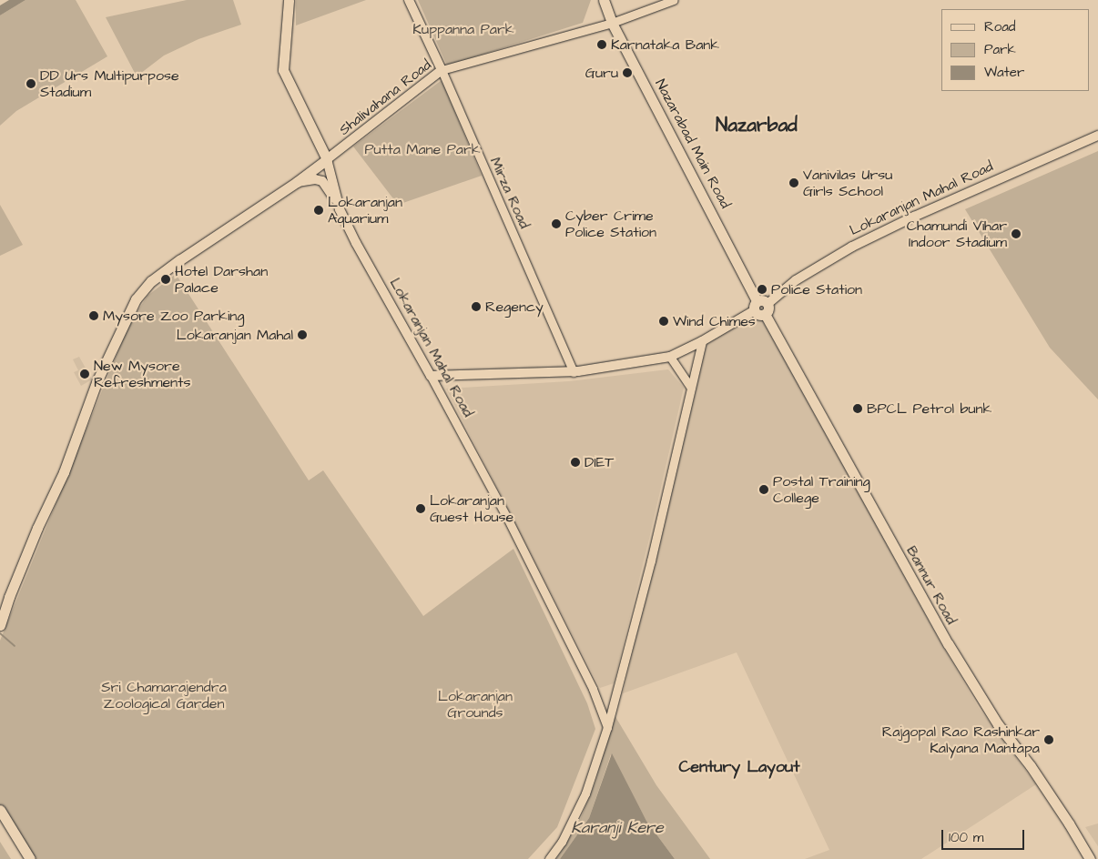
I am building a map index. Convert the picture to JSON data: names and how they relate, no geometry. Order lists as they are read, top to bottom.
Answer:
{
  "streets": {
    "main road": [
      "Shalivahana Road",
      "Nazarabad Main Road",
      "Mirza Road",
      "Lokaranjan Mahal Road",
      "Bannur Road"
    ]
  },
  "crossings": [
    ["Shalivahana Road", "Nazarabad Main Road"],
    ["Shalivahana Road", "Mirza Road"],
    ["Shalivahana Road", "Lokaranjan Mahal Road"],
    ["Nazarabad Main Road", "Lokaranjan Mahal Road"],
    ["Nazarabad Main Road", "Bannur Road"],
    ["Mirza Road", "Lokaranjan Mahal Road"],
    ["Lokaranjan Mahal Road", "Bannur Road"]
  ],
  "districts": ["Nazarbad", "Century Layout"],
  "water": ["Karanji Kere"],
  "parks": [
    "Kuppanna Park",
    "Putta Mane Park",
    "Sri Chamarajendra Zoological Garden",
    "Lokaranjan Grounds"
  ],
  "places": [
    "Karnataka Bank",
    "Guru",
    "DD Urs Multipurpose Stadium",
    "Vanivilas Ursu Girls School",
    "Lokaranjan Aquarium",
    "Cyber Crime Police Station",
    "Chamundi Vihar Indoor Stadium",
    "Hotel Darshan Palace",
    "Police Station",
    "Regency",
    "Mysore Zoo Parking",
    "Wind Chimes",
    "Lokaranjan Mahal",
    "New Mysore Refreshments",
    "BPCL Petrol bunk",
    "DIET",
    "Postal Training College",
    "Lokaranjan Guest House",
    "Rajgopal Rao Rashinkar Kalyana Mantapa"
  ],
  "legend": ["Road", "Park", "Water"],
  "scale_bar": "100 m"
}
